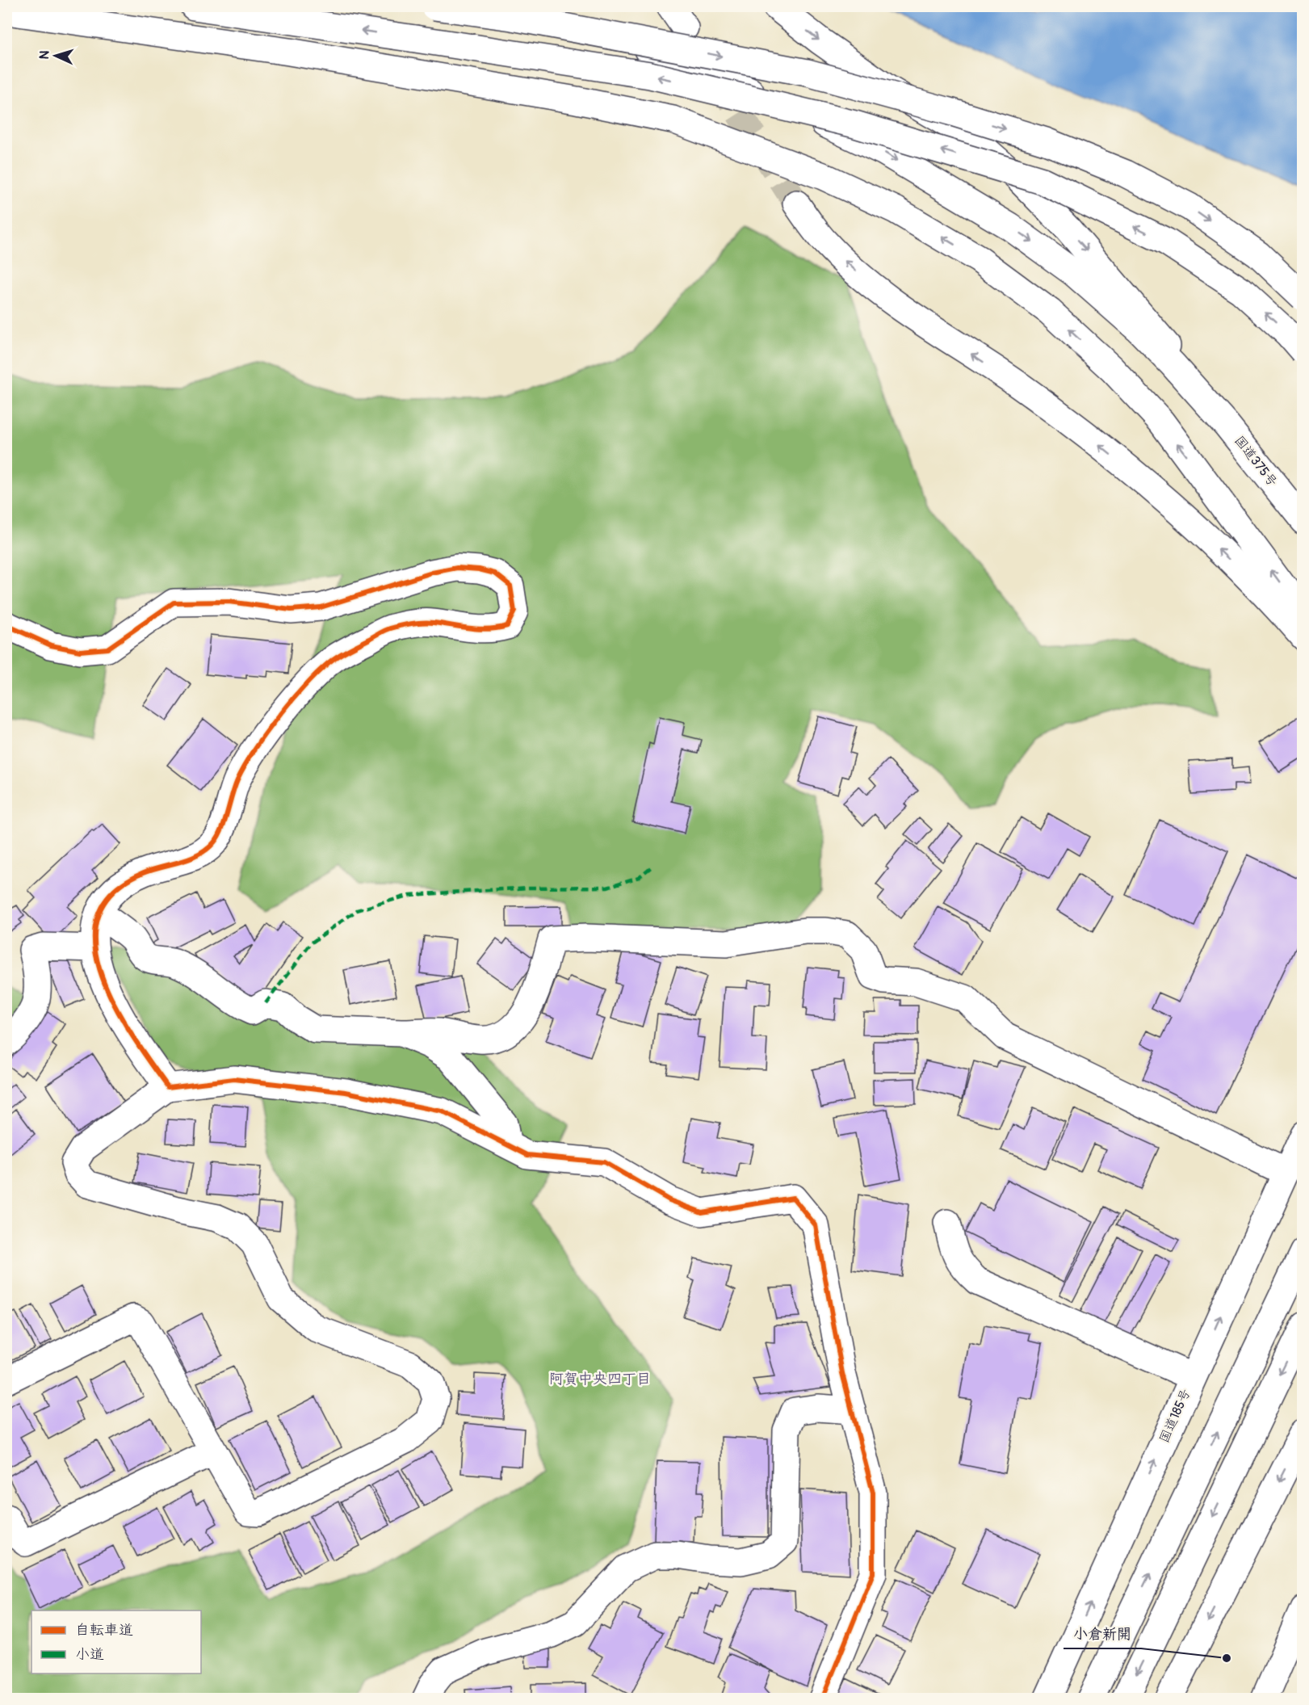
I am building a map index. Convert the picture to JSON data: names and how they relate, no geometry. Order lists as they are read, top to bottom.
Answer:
{
  "streets": {
    "main road": ["国道375号", "国道185号"]
  },
  "districts": ["阿賀中央四丁目"],
  "places": ["小倉新開"],
  "legend": ["自転車道", "小道"],
  "north": "left"
}
